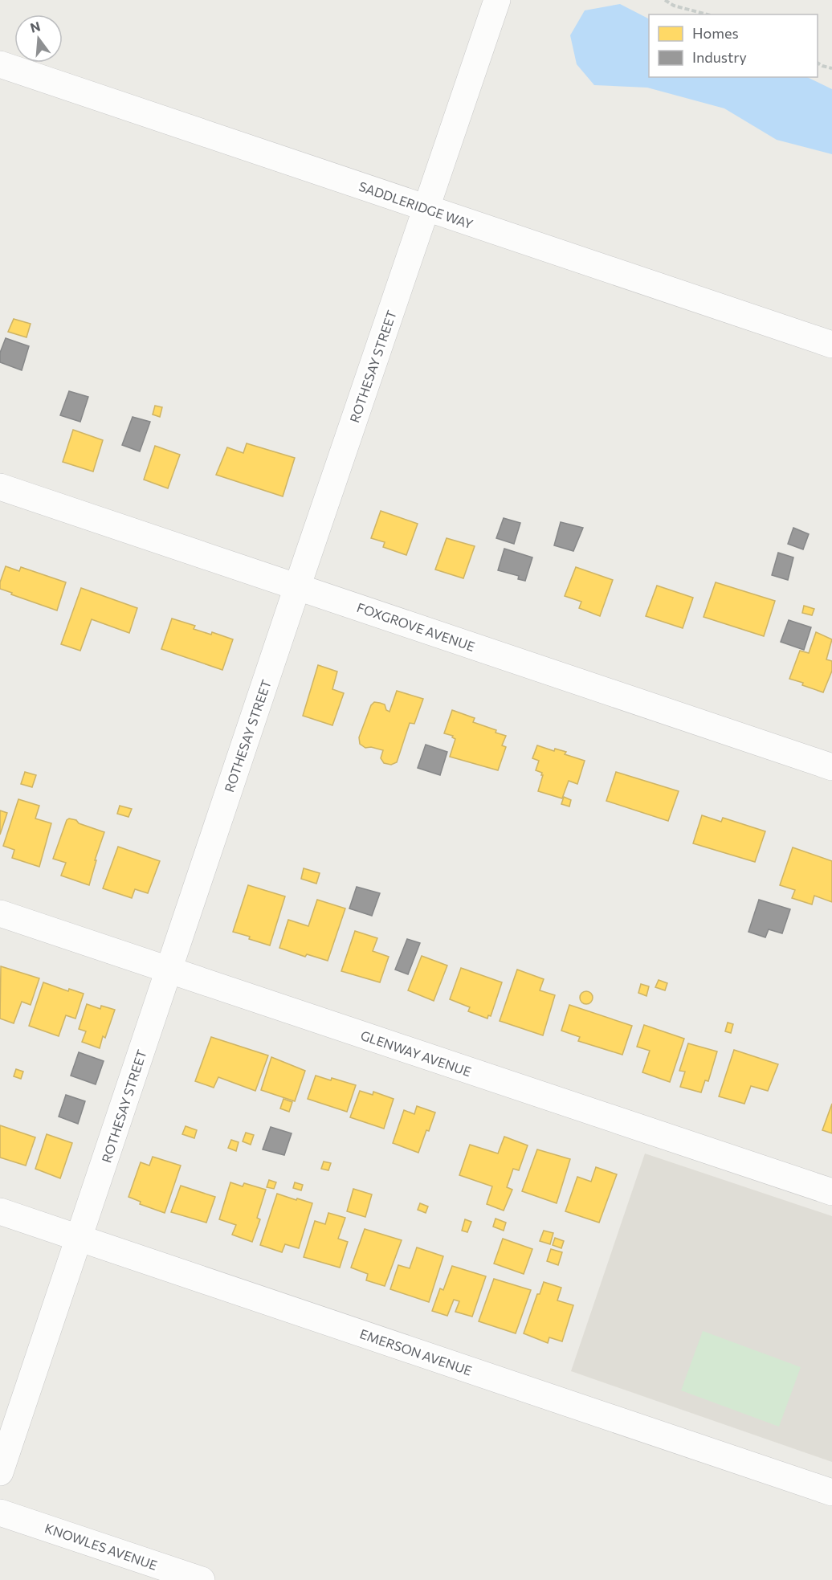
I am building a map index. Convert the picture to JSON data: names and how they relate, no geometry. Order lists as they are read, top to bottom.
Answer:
{
  "streets": {
    "street": [
      "SADDLERIDGE WAY",
      "ROTHESAY STREET",
      "FOXGROVE AVENUE",
      "GLENWAY AVENUE",
      "EMERSON AVENUE",
      "KNOWLES AVENUE"
    ]
  },
  "crossings": [
    ["SADDLERIDGE WAY", "ROTHESAY STREET"],
    ["ROTHESAY STREET", "FOXGROVE AVENUE"],
    ["ROTHESAY STREET", "GLENWAY AVENUE"],
    ["ROTHESAY STREET", "EMERSON AVENUE"]
  ],
  "legend": ["Homes", "Industry"],
  "north": "top"
}
